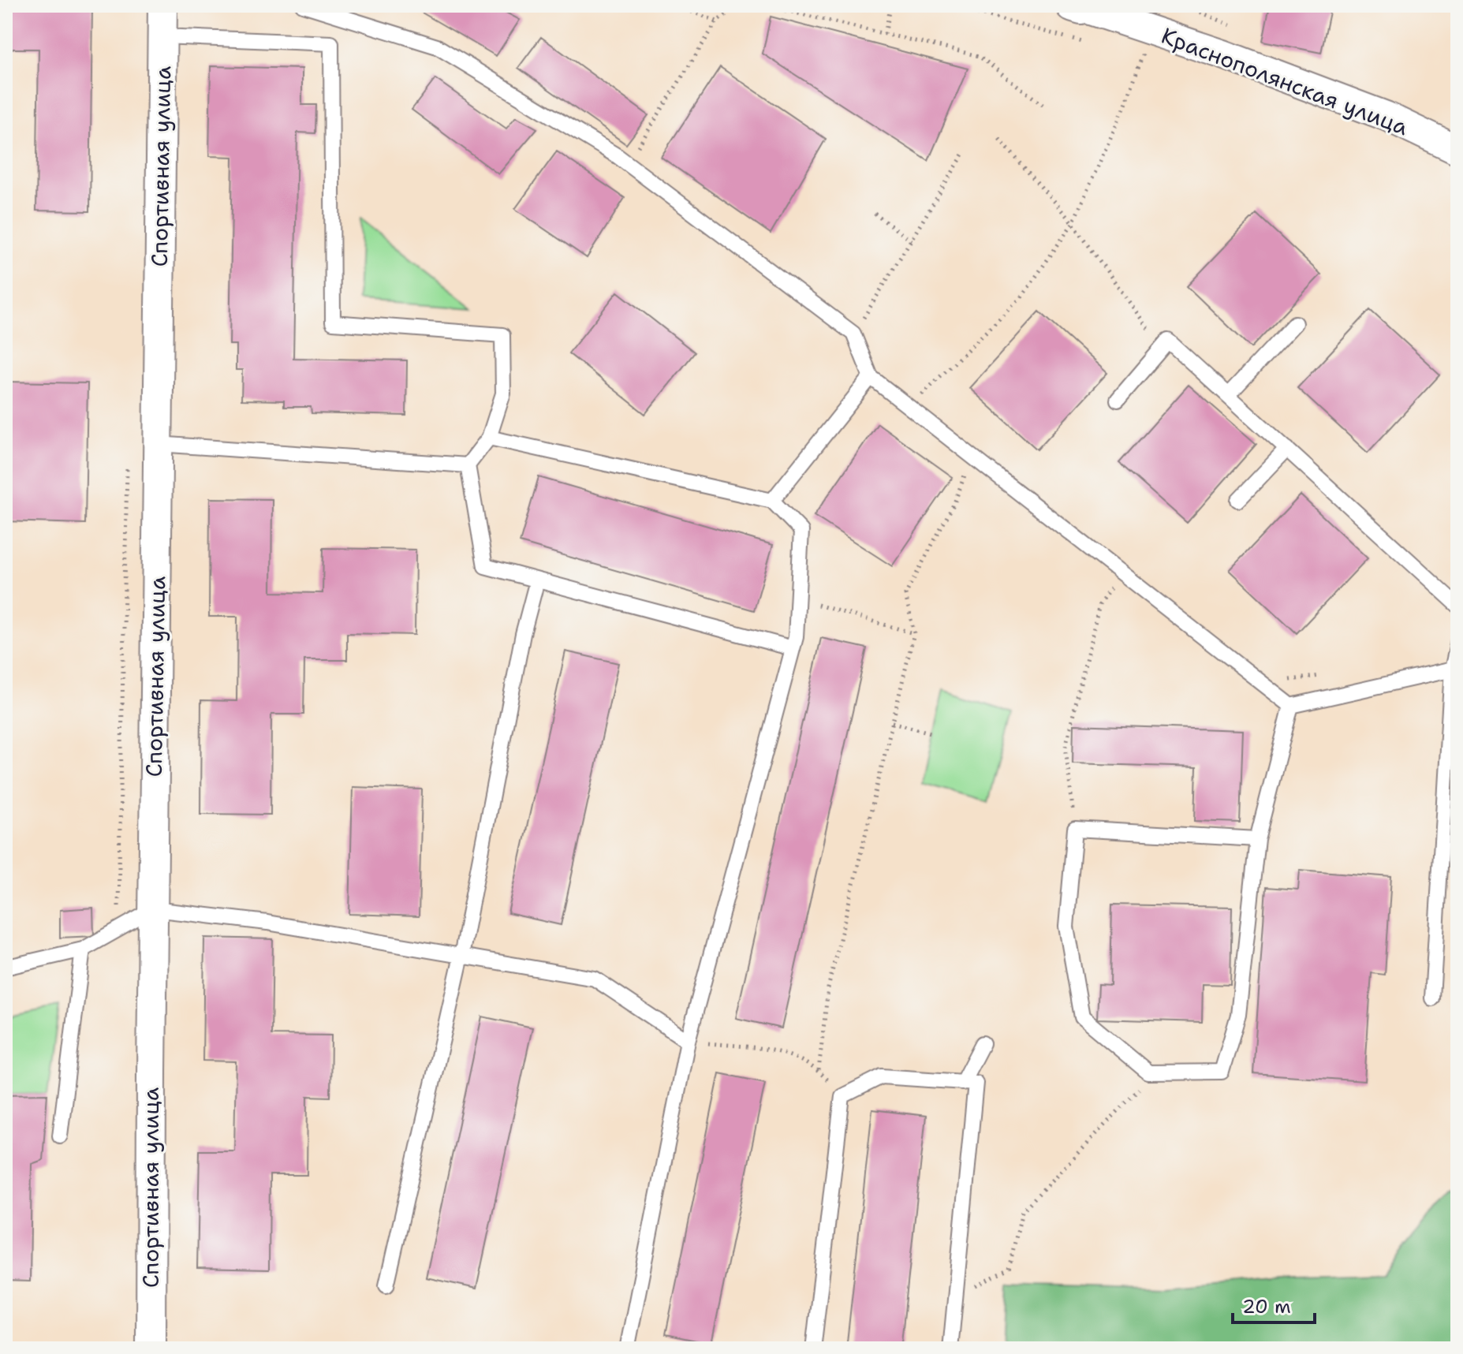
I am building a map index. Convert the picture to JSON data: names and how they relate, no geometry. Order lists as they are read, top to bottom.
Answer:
{
  "streets": {
    "street": ["Краснополянская улица", "Спортивная улица"]
  },
  "scale_bar": "20 m"
}
